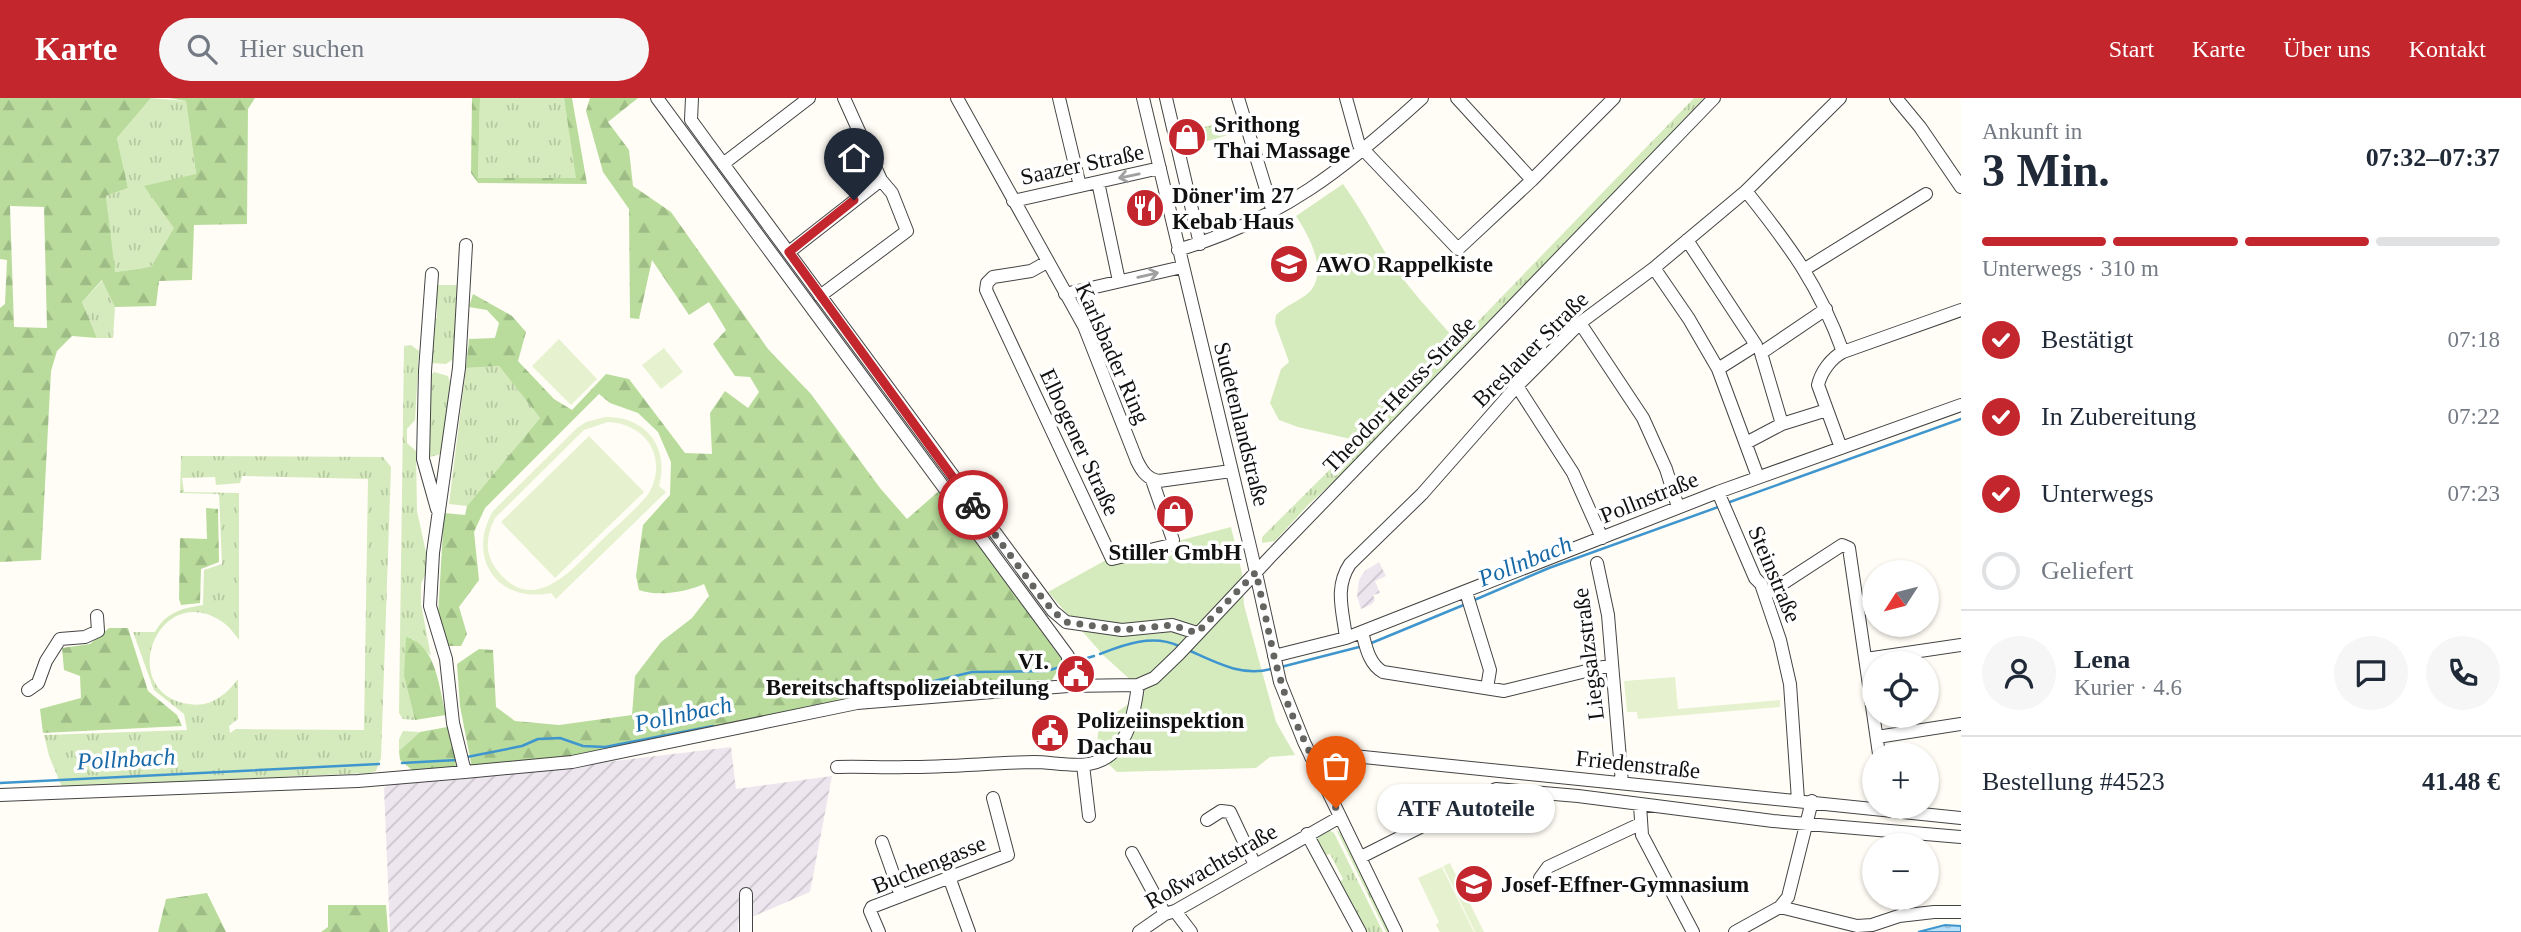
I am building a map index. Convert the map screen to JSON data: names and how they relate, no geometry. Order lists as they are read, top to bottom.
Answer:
{
  "streets": {
    "street": [
      "Saazer Straße",
      "Breslauer Straße",
      "Karlsbader Ring",
      "Theodor-Heuss-Straße",
      "Sudetenlandstraße",
      "Elbogener Straße",
      "Pollnstraße",
      "Steinstraße",
      "Liegsalzstraße",
      "Friedenstraße",
      "Buchengasse",
      "Roßwachtstraße"
    ]
  },
  "crossings": [
    ["Saazer Straße", "Karlsbader Ring"],
    ["Saazer Straße", "Sudetenlandstraße"],
    ["Breslauer Straße", "Pollnstraße"],
    ["Karlsbader Ring", "Elbogener Straße"],
    ["Theodor-Heuss-Straße", "Sudetenlandstraße"],
    ["Sudetenlandstraße", "Pollnstraße"],
    ["Sudetenlandstraße", "Friedenstraße"],
    ["Sudetenlandstraße", "Roßwachtstraße"],
    ["Pollnstraße", "Steinstraße"],
    ["Steinstraße", "Friedenstraße"],
    ["Liegsalzstraße", "Friedenstraße"]
  ],
  "water": ["Pollnbach"],
  "places": {
    "shop": ["Srithong Thai Massage", "Stiller GmbH"],
    "restaurant": ["Döner'im 27 Kebab Haus"],
    "school or university": ["AWO Rappelkiste", "Josef-Effner-Gymnasium"],
    "public building": ["VI. Bereitschaftspolizeiabteilung", "Polizeiinspektion Dachau"],
    "other": ["ATF Autoteile"]
  },
  "north": "bottom left",
  "page": {
    "header": "Karte",
    "search": "Hier suchen",
    "nav": [
      "Start",
      "Karte",
      "Über uns",
      "Kontakt"
    ],
    "heading": ["3 Min.", "Ankunft in", "07:32–07:37"],
    "panel": [
      "Lena",
      "Kurier · 4.6",
      "Bestellung #4523",
      "41.48 €"
    ],
    "bar": "Unterwegs · 310 m",
    "list": [
      ["Bestätigt", "07:18"],
      ["In Zubereitung", "07:22"],
      ["Unterwegs", "07:23"],
      "Geliefert"
    ],
    "map_buttons": ["+", "−"],
    "bubble": "ATF Autoteile"
  }
}
